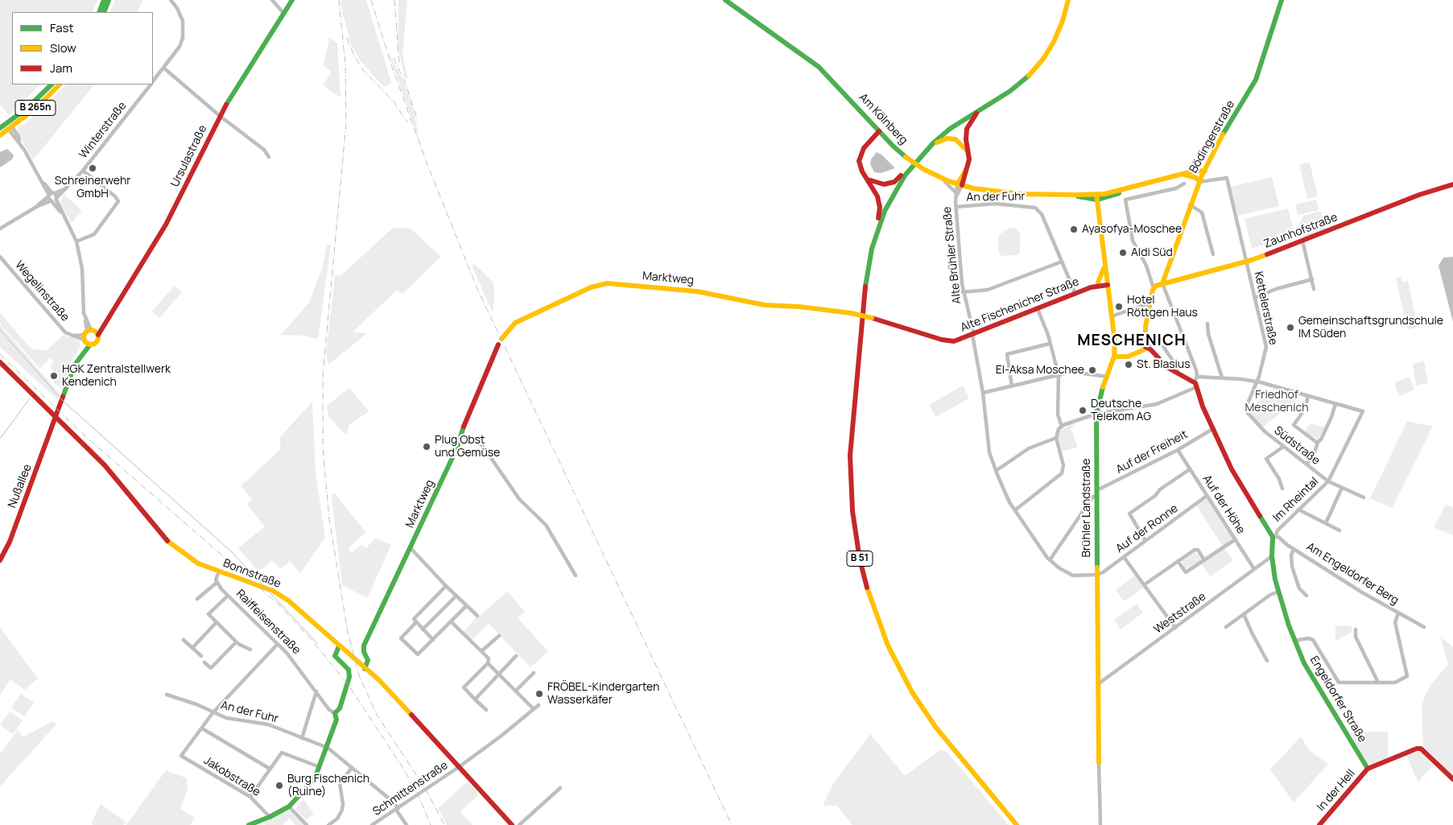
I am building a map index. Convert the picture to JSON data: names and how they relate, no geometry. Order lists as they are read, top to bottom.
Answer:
{
  "streets": {
    "main road": [
      "B 265n",
      "Am Kölnberg",
      "Bödingerstraße",
      "Ursulastraße",
      "Zaunhofstraße",
      "Marktweg",
      "Alte Fischenicher Straße",
      "Nußallee",
      "Brühler Landstraße",
      "B 51",
      "Bonnstraße",
      "Engeldorfer Straße",
      "In der Hell"
    ],
    "street": [
      "Winterstraße",
      "An der Fuhr",
      "Alte Brühler Straße",
      "Wegelinstraße",
      "Kettelerstraße",
      "Südstraße",
      "Auf der Freiheit",
      "Im Rheintal",
      "Auf der Höhe",
      "Auf der Ronne",
      "Am Engeldorfer Berg",
      "Weststraße",
      "Raiffeisenstraße",
      "Jakobstraße",
      "Schmittenstraße"
    ]
  },
  "crossings": [
    ["Am Kölnberg", "Bödingerstraße"],
    ["Am Kölnberg", "Alte Brühler Straße"],
    ["Am Kölnberg", "Brühler Landstraße"],
    ["Bödingerstraße", "Zaunhofstraße"],
    ["Bödingerstraße", "Kettelerstraße"],
    ["Ursulastraße", "Wegelinstraße"],
    ["An der Fuhr", "Alte Brühler Straße"],
    ["An der Fuhr", "Alte Fischenicher Straße"],
    ["An der Fuhr", "Schmittenstraße"],
    ["Zaunhofstraße", "Kettelerstraße"],
    ["Alte Brühler Straße", "Alte Fischenicher Straße"],
    ["Alte Brühler Straße", "Brühler Landstraße"],
    ["Alte Brühler Straße", "Auf der Ronne"],
    ["Marktweg", "Alte Fischenicher Straße"],
    ["Marktweg", "Bonnstraße"],
    ["Kettelerstraße", "Südstraße"],
    ["Südstraße", "Im Rheintal"],
    ["Auf der Freiheit", "Auf der Höhe"],
    ["Auf der Freiheit", "Brühler Landstraße"],
    ["Nußallee", "Bonnstraße"],
    ["Im Rheintal", "Am Engeldorfer Berg"],
    ["Im Rheintal", "Engeldorfer Straße"],
    ["Auf der Höhe", "Auf der Ronne"],
    ["Auf der Höhe", "Weststraße"],
    ["Brühler Landstraße", "Auf der Ronne"],
    ["Brühler Landstraße", "Weststraße"],
    ["Bonnstraße", "Schmittenstraße"],
    ["Am Engeldorfer Berg", "Engeldorfer Straße"],
    ["Weststraße", "Engeldorfer Straße"],
    ["Engeldorfer Straße", "In der Hell"]
  ],
  "districts": ["MESCHENICH"],
  "parks": ["Friedhof Meschenich"],
  "places": [
    "Schreinerwehr GmbH",
    "Ayasofya-Moschee",
    "Aldi Süd",
    "Hotel Röttgen Haus",
    "Gemeinschaftsgrundschule IM Süden",
    "St. Blasius",
    "El-Aksa Moschee",
    "HGK Zentralstellwerk Kendenich",
    "Deutsche Telekom AG",
    "Plug Obst und Gemüse",
    "FRÖBEL-Kindergarten Wasserkäfer",
    "Burg Fischenich (Ruine)"
  ],
  "legend": ["Fast", "Slow", "Jam"]
}
